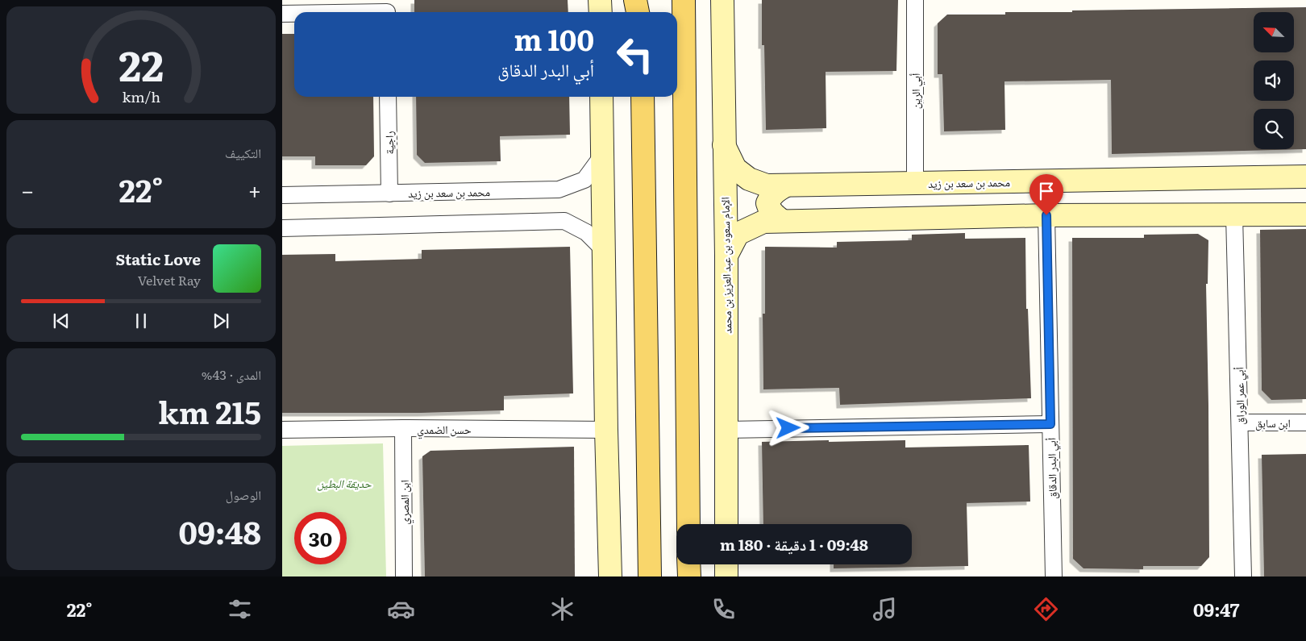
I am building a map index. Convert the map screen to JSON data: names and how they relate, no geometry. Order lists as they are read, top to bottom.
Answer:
{
  "streets": {
    "street": [
      "أبي الرين",
      "راجية",
      "محمد بن سعد بن زيد",
      "الإمام سعود بن عبد العزيز بن محمد",
      "أبي عمر الوراق",
      "ابن سابق",
      "حسن الضمدي",
      "أبي البدر الدقاق",
      "ابن المصري"
    ]
  },
  "crossings": [
    ["أبي الرين", "محمد بن سعد بن زيد"],
    ["راجية", "محمد بن سعد بن زيد"],
    ["محمد بن سعد بن زيد", "الإمام سعود بن عبد العزيز بن محمد"],
    ["أبي عمر الوراق", "ابن سابق"],
    ["حسن الضمدي", "ابن المصري"]
  ],
  "parks": ["حديقة البطين"],
  "north": "top left",
  "page": {
    "turn": ["100 m", "أبي البدر الدقاق"],
    "tile": [
      "التكييف",
      ["المدى · 43%", "215 km"],
      ["الوصول", "09:48"]
    ],
    "heat": ["−", "22°", "+"],
    "song": ["Static Love", "Velvet Ray"],
    "limit": "30",
    "trip": "09:48 · 1 دقيقة · 180 m",
    "tabs": ["09:47", "22°"],
    "gauge": ["22", "km/h"]
  }
}
